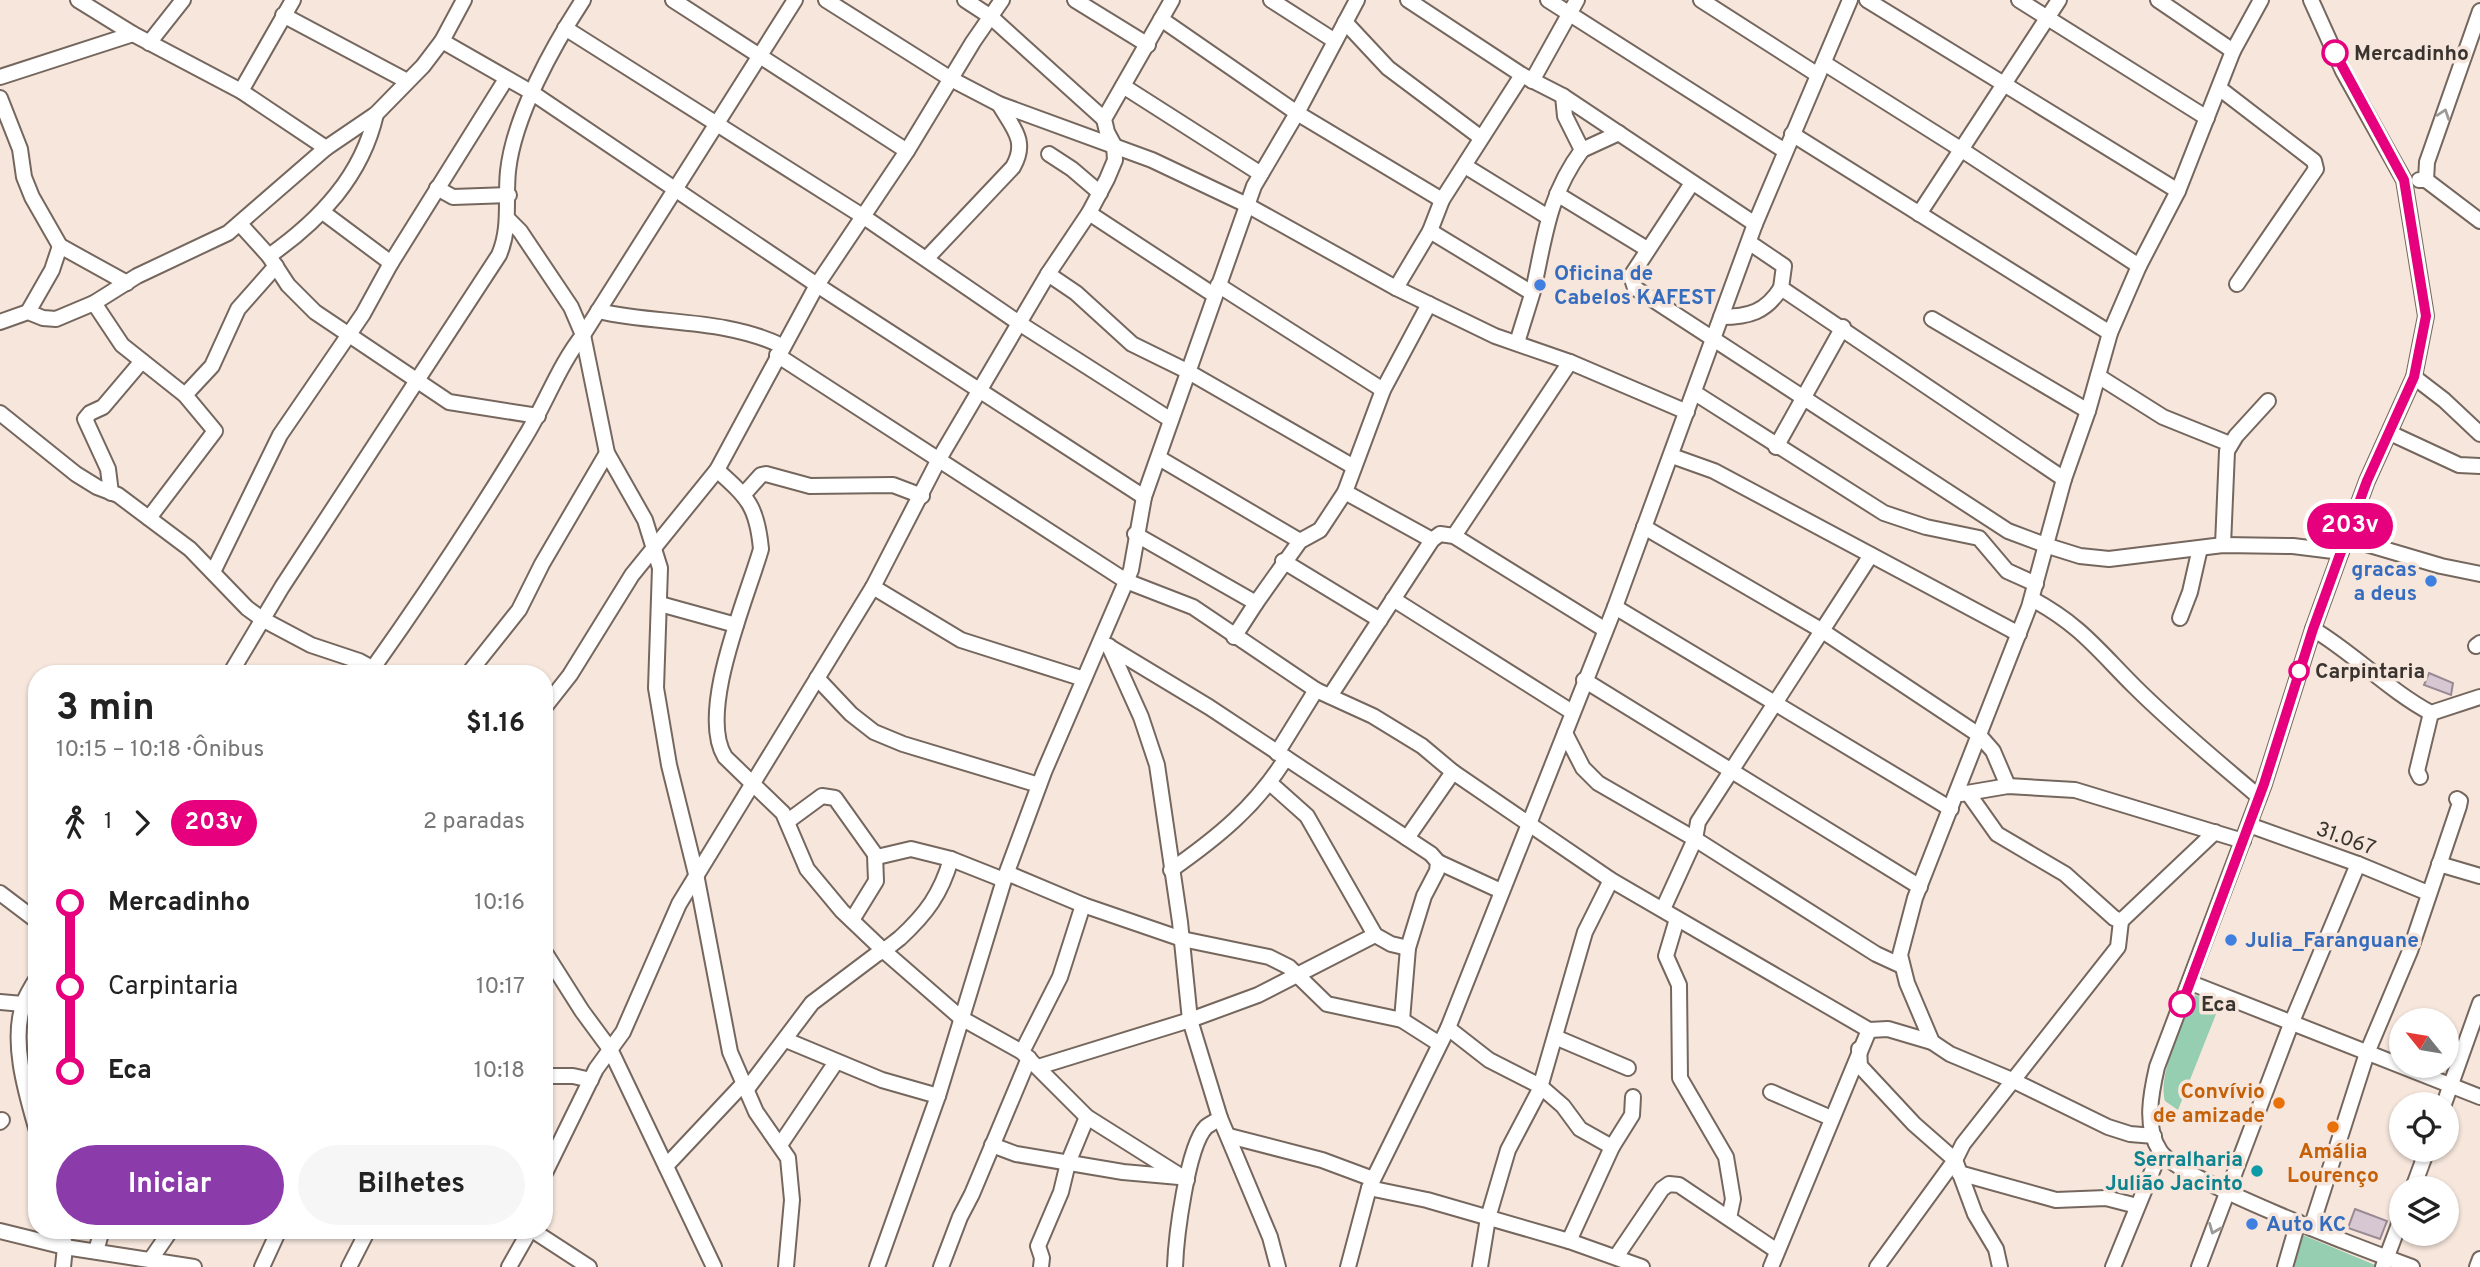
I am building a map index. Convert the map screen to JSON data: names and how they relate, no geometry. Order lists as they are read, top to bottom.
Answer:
{
  "streets": {
    "street": ["31.067"]
  },
  "places": [
    "Mercadinho",
    "Oficina de Cabelos KAFEST",
    "gracas a deus",
    "Carpintaria",
    "Julia_Faranguane",
    "Eca",
    "Convívio de amizade",
    "Amália Lourenço",
    "Serralharia Julião Jacinto",
    "Auto KC"
  ],
  "lines": ["bus line 203v"],
  "north": "top left",
  "page": {
    "on_map": "203v",
    "heading": ["3 min", "10:15 – 10:18 · Ônibus", "$1.16"],
    "legs": ["1", "203v", "2 paradas"],
    "list": [
      {
        "name": "Mercadinho",
        "value": "10:16"
      },
      {
        "name": "Carpintaria",
        "value": "10:17"
      },
      {
        "name": "Eca",
        "value": "10:18"
      }
    ],
    "buttons": ["Iniciar", "Bilhetes"]
  }
}
